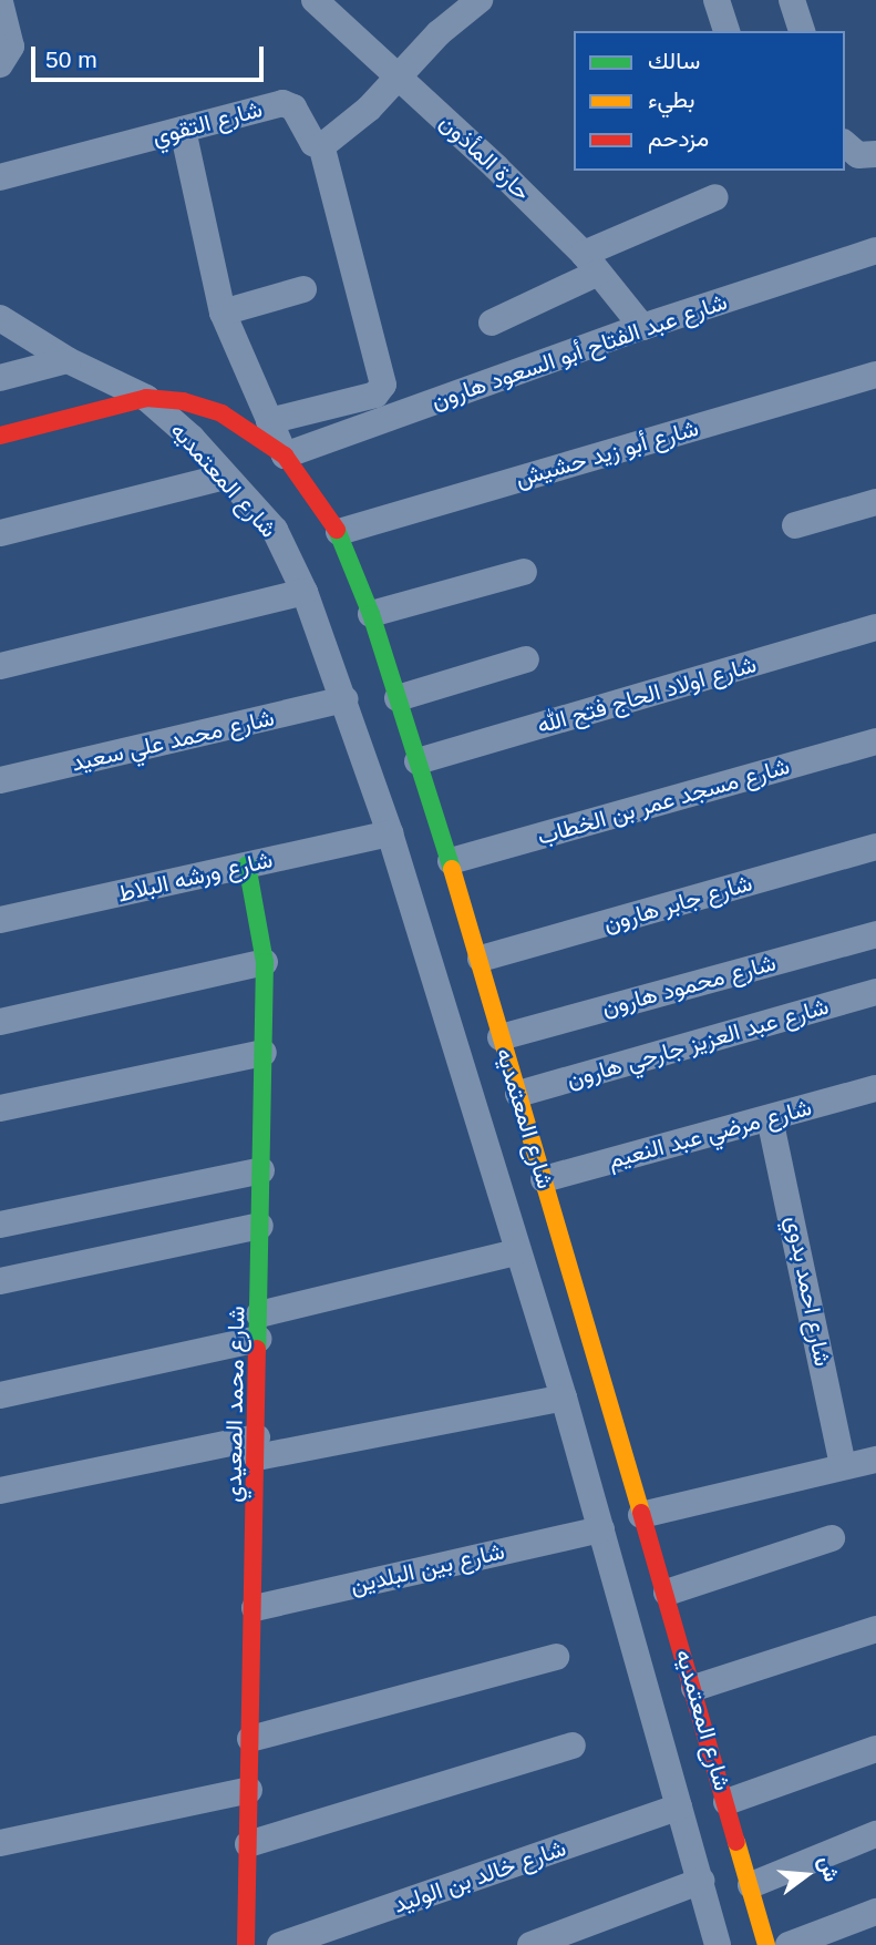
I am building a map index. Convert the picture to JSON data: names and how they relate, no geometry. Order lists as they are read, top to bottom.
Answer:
{
  "streets": {
    "street": [
      "شارع التقوي",
      "حارة المأذون",
      "شارع عبد الفتاح أبو السعود هارون",
      "شارع أبو زيد حشيش",
      "شارع المعتمديه",
      "شارع اولاد الحاج فتح الله",
      "شارع محمد علي سعيد",
      "شارع مسجد عمر بن الخطاب",
      "شارع ورشه البلاط",
      "شارع جابر هارون",
      "شارع محمود هارون",
      "شارع عبد العزيز جارحي هارون",
      "شارع مرضي عبد النعيم",
      "شارع احمد بدوي",
      "شارع محمد الصعيدي",
      "شارع بين البلدين",
      "شارع خالد بن الوليد"
    ]
  },
  "crossings": [
    ["حارة المأذون", "شارع عبد الفتاح أبو السعود هارون"],
    ["شارع عبد الفتاح أبو السعود هارون", "شارع المعتمديه"],
    ["شارع أبو زيد حشيش", "شارع المعتمديه"],
    ["شارع المعتمديه", "شارع اولاد الحاج فتح الله"],
    ["شارع المعتمديه", "شارع محمد علي سعيد"],
    ["شارع المعتمديه", "شارع مسجد عمر بن الخطاب"],
    ["شارع المعتمديه", "شارع ورشه البلاط"],
    ["شارع المعتمديه", "شارع جابر هارون"],
    ["شارع المعتمديه", "شارع محمود هارون"],
    ["شارع المعتمديه", "شارع عبد العزيز جارحي هارون"],
    ["شارع المعتمديه", "شارع مرضي عبد النعيم"],
    ["شارع المعتمديه", "شارع بين البلدين"],
    ["شارع المعتمديه", "شارع خالد بن الوليد"],
    ["شارع ورشه البلاط", "شارع محمد الصعيدي"],
    ["شارع مرضي عبد النعيم", "شارع احمد بدوي"],
    ["شارع محمد الصعيدي", "شارع بين البلدين"]
  ],
  "legend": ["سالك", "بطيء", "مزدحم"],
  "scale_bar": "50 m",
  "north": "right"
}
